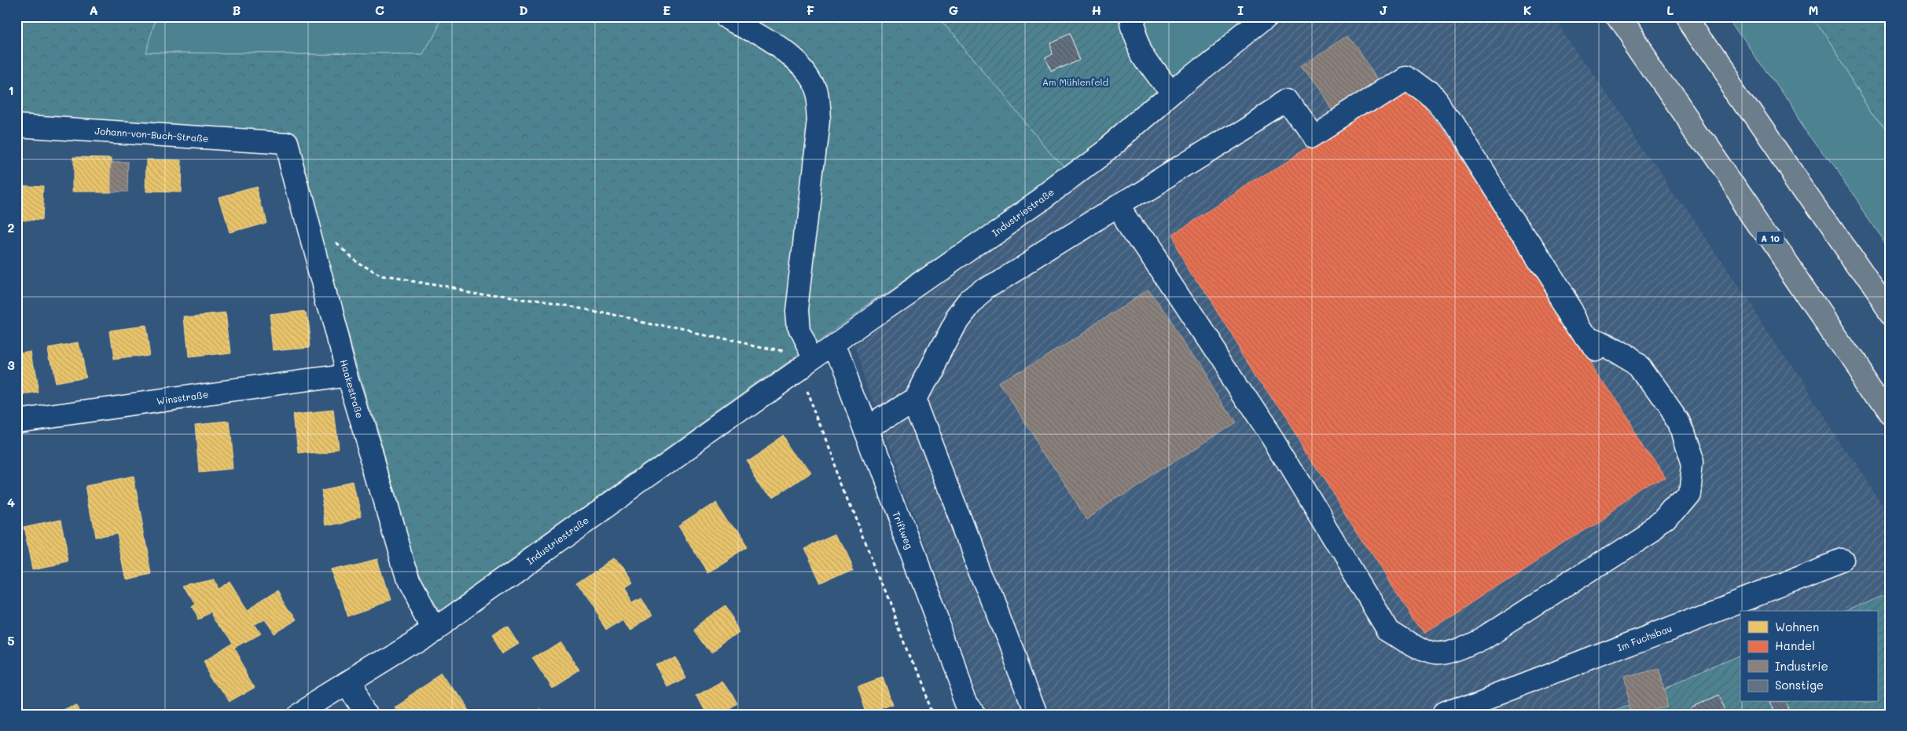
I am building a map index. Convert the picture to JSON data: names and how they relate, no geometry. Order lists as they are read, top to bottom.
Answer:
{
  "streets": {
    "highway": ["A 10"],
    "street": [
      "Johann-von-Buch-Straße",
      "Industriestraße",
      "Haakestraße",
      "Winsstraße",
      "Triftweg",
      "Im Fuchsbau"
    ]
  },
  "crossings": [
    ["Johann-von-Buch-Straße", "Haakestraße"],
    ["Industriestraße", "Haakestraße"],
    ["Industriestraße", "Triftweg"],
    ["Haakestraße", "Winsstraße"]
  ],
  "parks": ["Am Mühlenfeld"],
  "legend": [
    "Wohnen",
    "Handel",
    "Industrie",
    "Sonstige"
  ],
  "grid": {
    "columns": [
      "A",
      "B",
      "C",
      "D",
      "E",
      "F",
      "G",
      "H",
      "I",
      "J",
      "K",
      "L",
      "M"
    ],
    "rows": [
      "1",
      "2",
      "3",
      "4",
      "5"
    ]
  }
}
